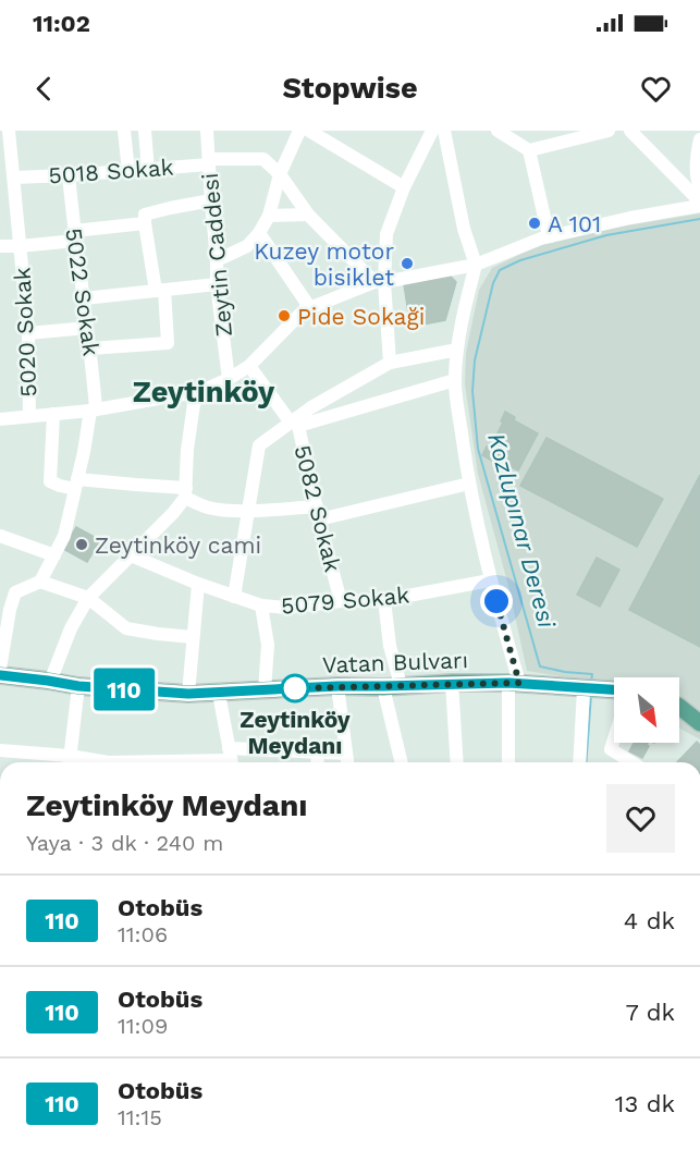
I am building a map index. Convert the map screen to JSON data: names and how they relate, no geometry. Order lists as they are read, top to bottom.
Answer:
{
  "streets": {
    "main road": ["Vatan Bulvarı"],
    "street": [
      "5018 Sokak",
      "Zeytin Caddesi",
      "5022 Sokak",
      "5020 Sokak",
      "5082 Sokak",
      "5079 Sokak"
    ]
  },
  "crossings": [
    ["5018 Sokak", "Zeytin Caddesi"],
    ["5018 Sokak", "5022 Sokak"],
    ["5018 Sokak", "5020 Sokak"],
    ["5082 Sokak", "5079 Sokak"]
  ],
  "districts": ["Zeytinköy"],
  "water": ["Kozlupınar Deresi"],
  "places": [
    "A 101",
    "Kuzey motor bisiklet",
    "Pide Sokaği",
    "Zeytinköy cami",
    "Zeytinköy Meydanı"
  ],
  "lines": ["bus line 110"],
  "north": "bottom right",
  "page": {
    "status": "11:02",
    "header": "Stopwise",
    "on_map": "110",
    "heading": ["Zeytinköy Meydanı", "Yaya · 3 dk · 240 m"],
    "list": [
      {
        "mark": "110",
        "name": "Otobüs",
        "note": "11:06",
        "value": "4 dk"
      },
      {
        "mark": "110",
        "name": "Otobüs",
        "note": "11:09",
        "value": "7 dk"
      },
      {
        "mark": "110",
        "name": "Otobüs",
        "note": "11:15",
        "value": "13 dk"
      }
    ]
  }
}
